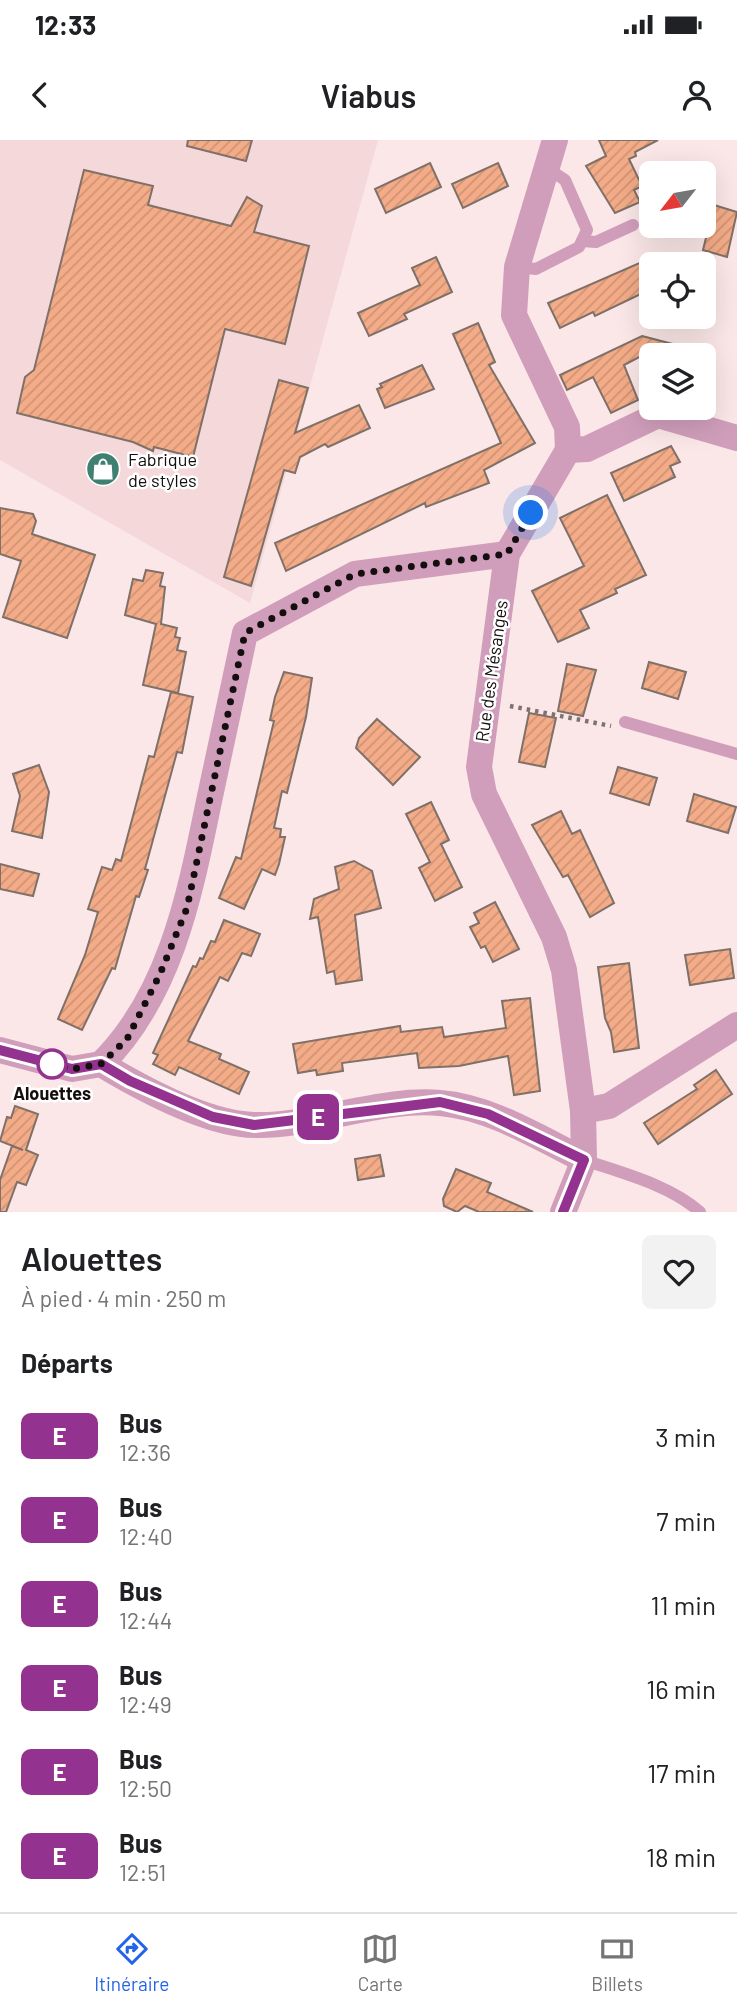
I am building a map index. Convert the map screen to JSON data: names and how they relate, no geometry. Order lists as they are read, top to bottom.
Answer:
{
  "streets": {
    "street": ["Rue des Mésanges"]
  },
  "places": {
    "shop": ["Fabrique de styles"],
    "other": ["Alouettes"]
  },
  "lines": ["bus line E"],
  "north": "bottom left",
  "page": {
    "status": "12:33",
    "header": "Viabus",
    "on_map": "E",
    "heading": [
      ["Alouettes", "À pied · 4 min · 250 m"],
      "Départs"
    ],
    "list": [
      {
        "mark": "E",
        "name": "Bus",
        "note": "12:36",
        "value": "3 min"
      },
      {
        "mark": "E",
        "name": "Bus",
        "note": "12:40",
        "value": "7 min"
      },
      {
        "mark": "E",
        "name": "Bus",
        "note": "12:44",
        "value": "11 min"
      },
      {
        "mark": "E",
        "name": "Bus",
        "note": "12:49",
        "value": "16 min"
      },
      {
        "mark": "E",
        "name": "Bus",
        "note": "12:50",
        "value": "17 min"
      },
      {
        "mark": "E",
        "name": "Bus",
        "note": "12:51",
        "value": "18 min"
      }
    ],
    "tabs": ["Itinéraire", "Carte", "Billets"]
  }
}
